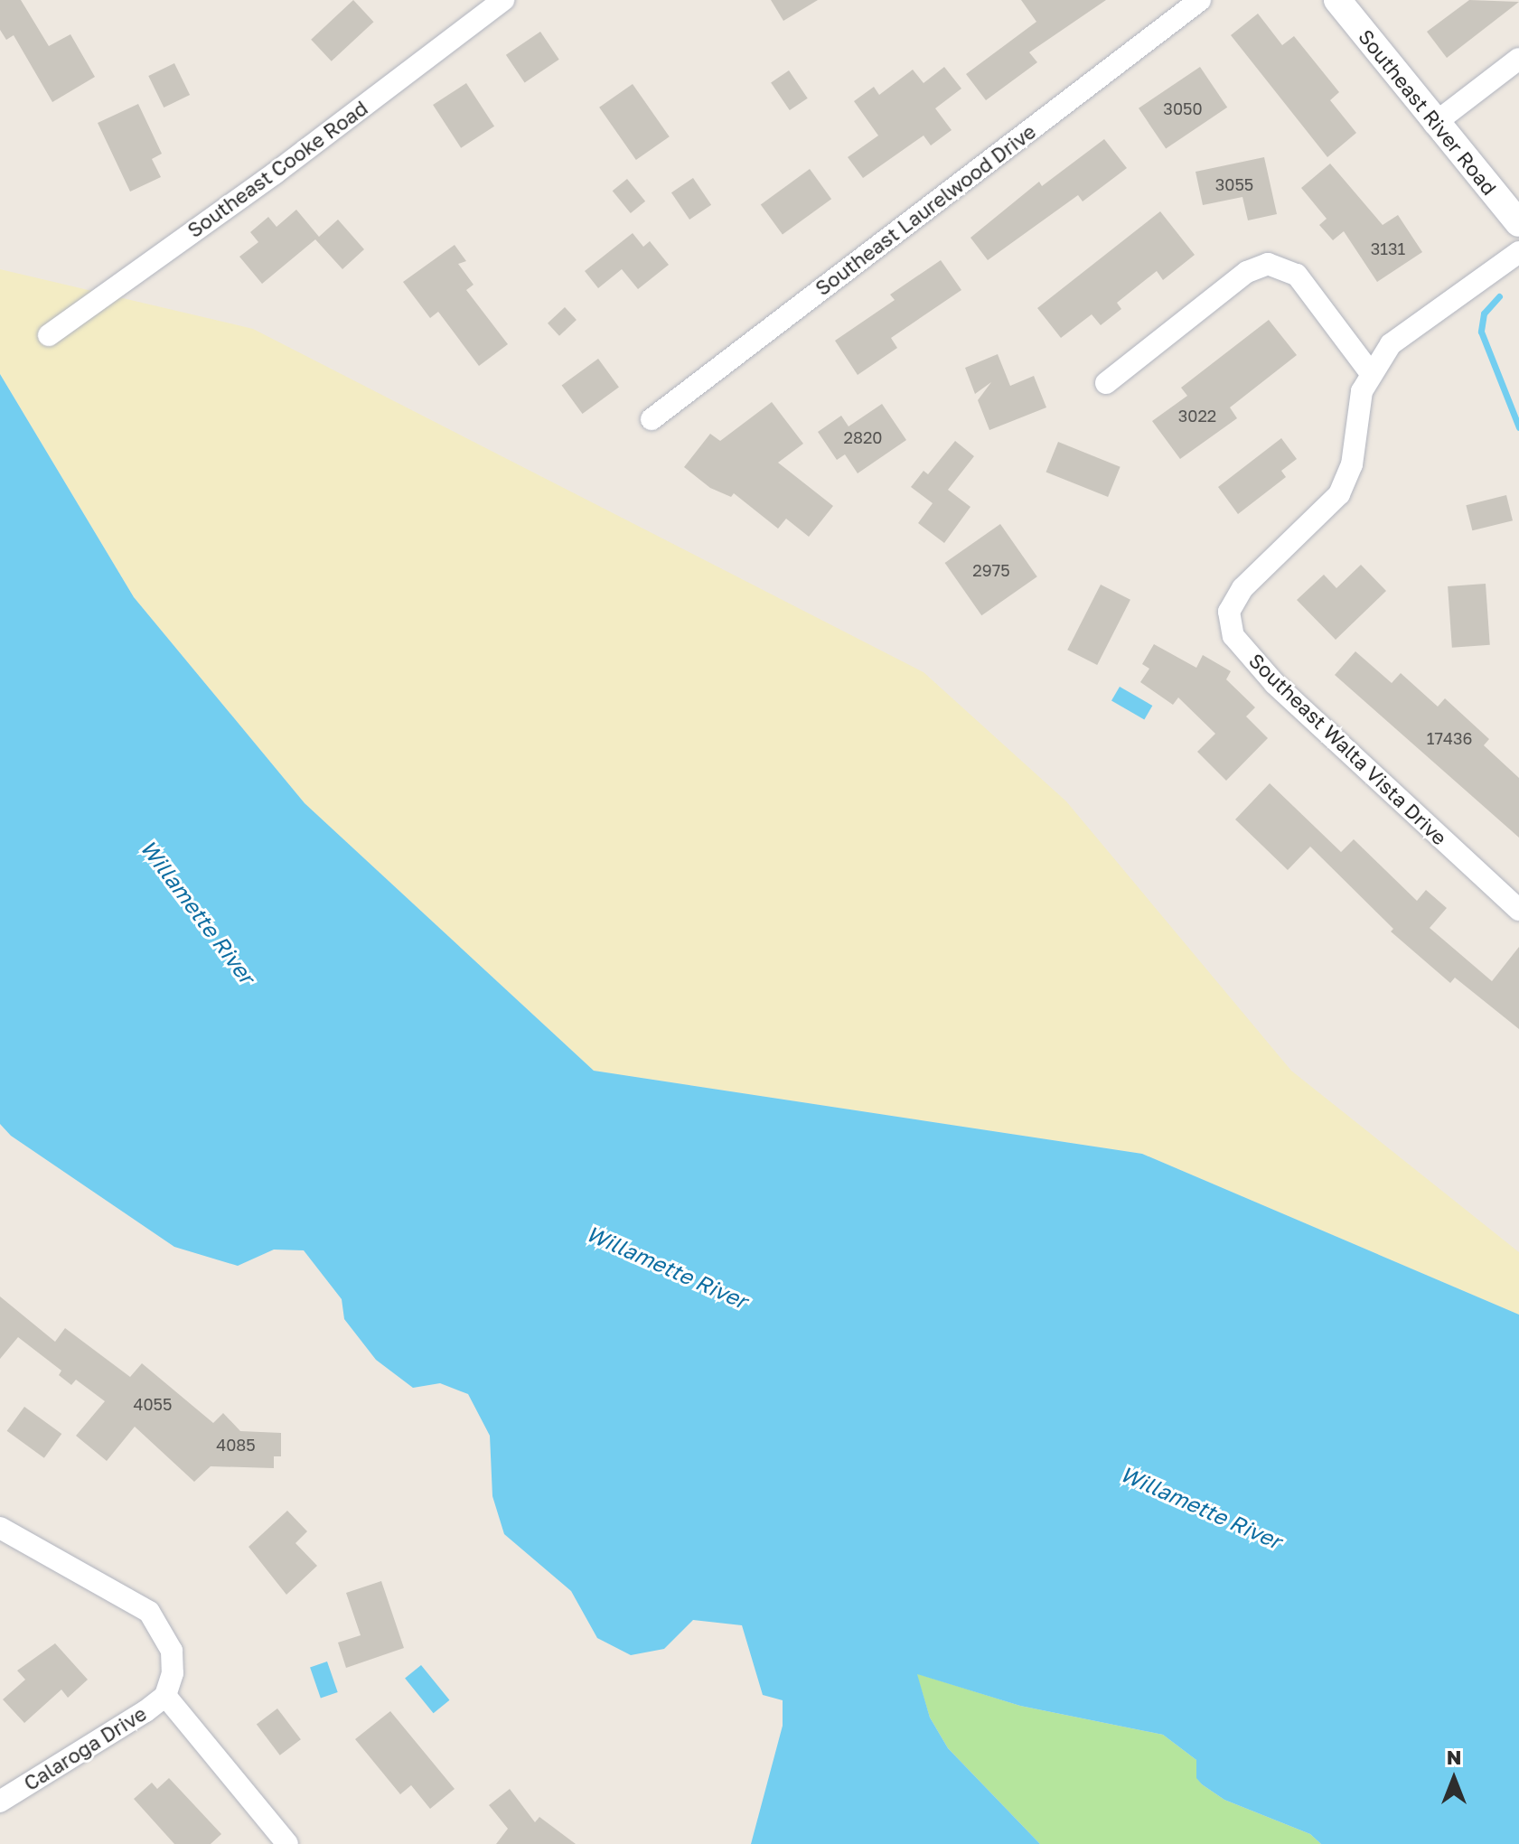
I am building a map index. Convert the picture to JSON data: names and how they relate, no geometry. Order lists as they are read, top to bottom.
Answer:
{
  "streets": {
    "street": [
      "Southeast River Road",
      "Southeast Cooke Road",
      "Southeast Laurelwood Drive",
      "Southeast Walta Vista Drive",
      "Calaroga Drive"
    ]
  },
  "water": ["Willamette River"],
  "house_numbers": [
    "3050",
    "3055",
    "3131",
    "3022",
    "2820",
    "2975",
    "17436",
    "4055",
    "4085"
  ],
  "north": "top"
}
